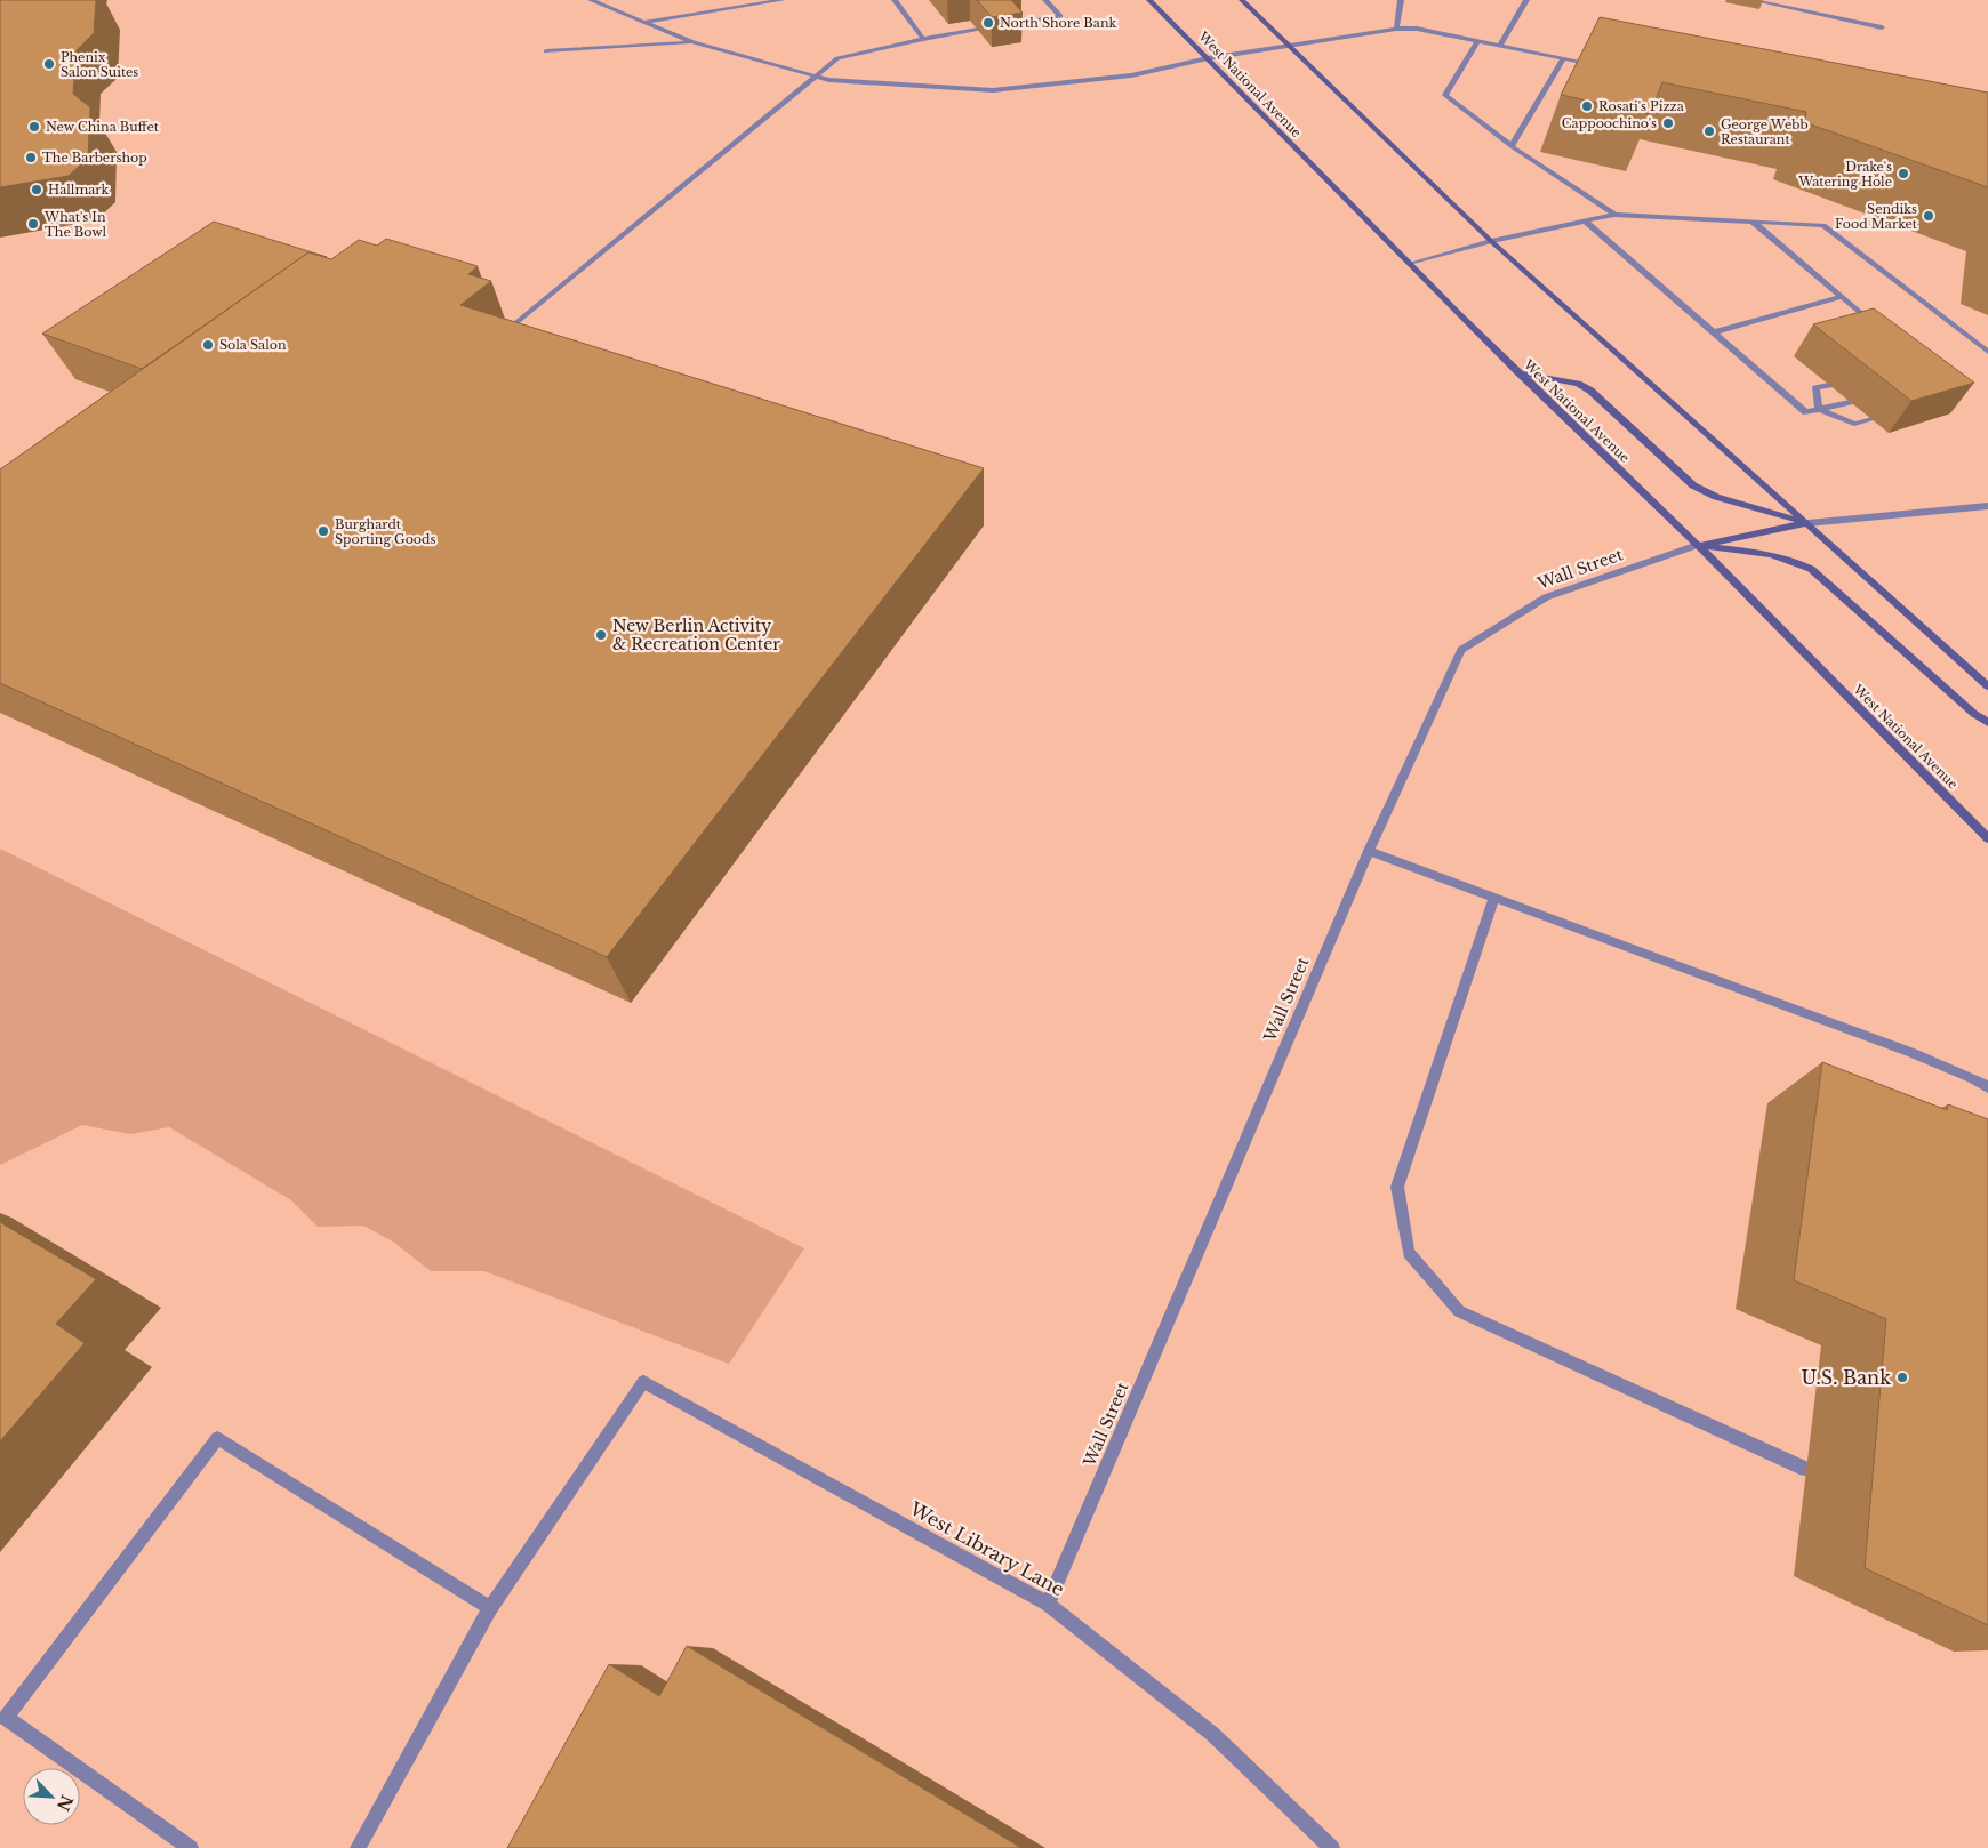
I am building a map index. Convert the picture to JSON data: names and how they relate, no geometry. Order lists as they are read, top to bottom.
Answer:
{
  "streets": {
    "main road": ["West National Avenue"],
    "street": ["Wall Street", "West Library Lane"]
  },
  "crossings": [
    ["West National Avenue", "Wall Street"],
    ["Wall Street", "West Library Lane"]
  ],
  "places": [
    "North Shore Bank",
    "Phenix Salon Suites",
    "Rosati's Pizza",
    "Cappoochino's",
    "New China Buffet",
    "George Webb Restaurant",
    "The Barbershop",
    "Drake's Watering Hole",
    "Hallmark",
    "Sendiks Food Market",
    "What's In The Bowl",
    "Sola Salon",
    "Burghardt Sporting Goods",
    "New Berlin Activity & Recreation Center",
    "U.S. Bank"
  ],
  "north": "bottom right"
}
